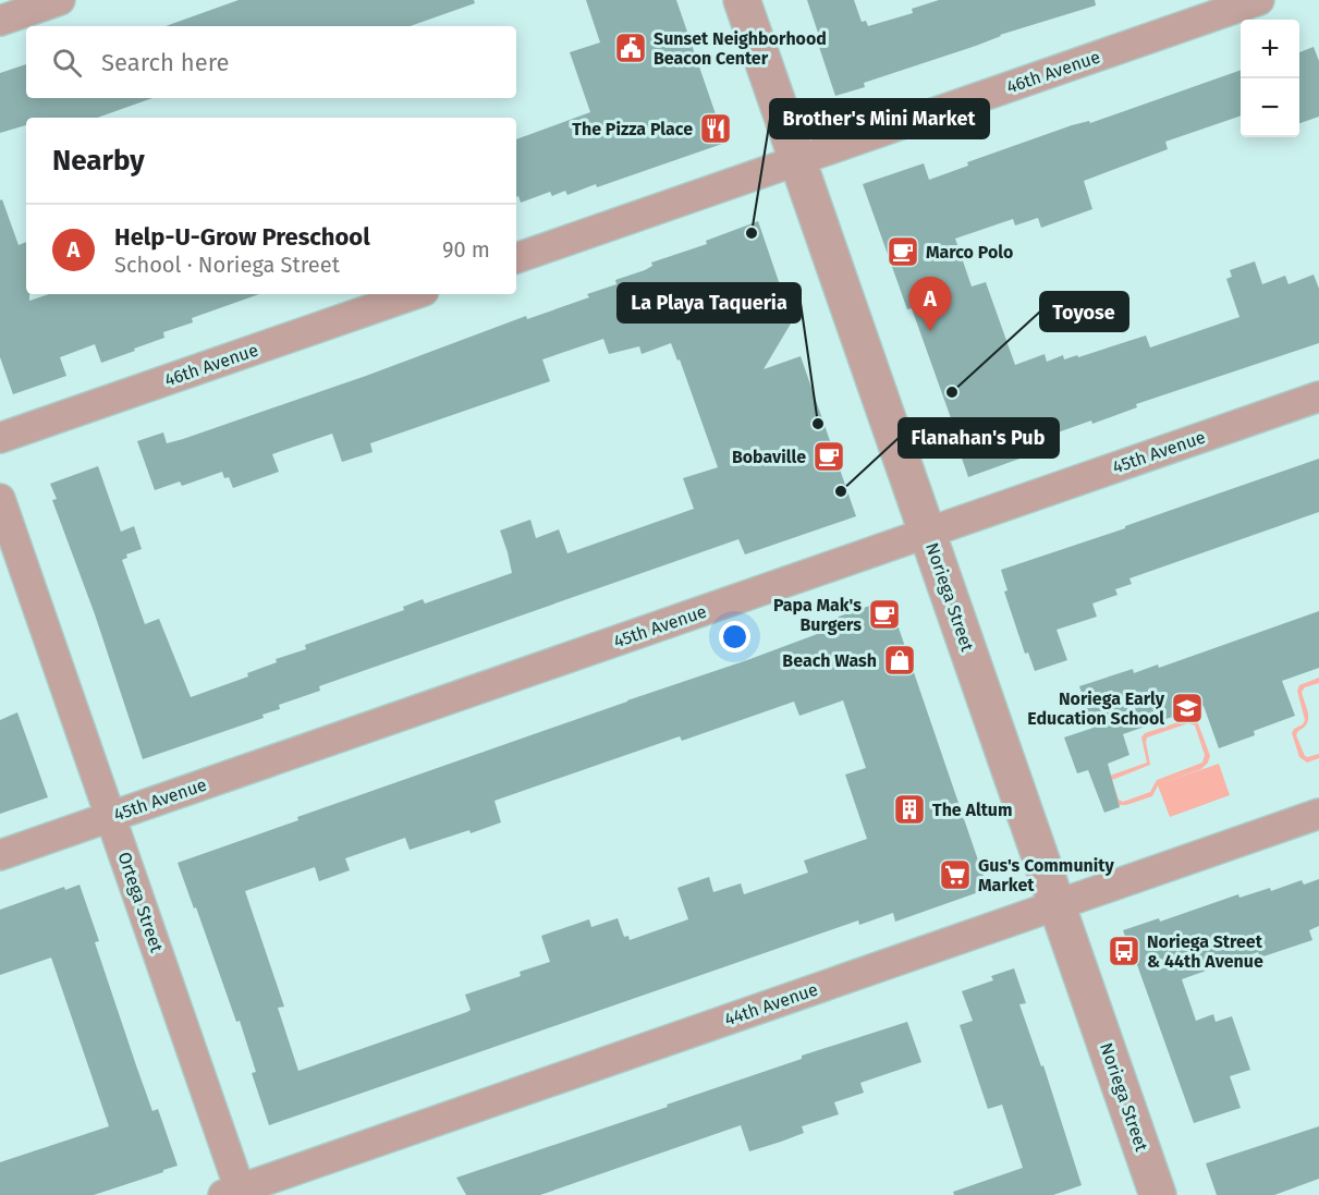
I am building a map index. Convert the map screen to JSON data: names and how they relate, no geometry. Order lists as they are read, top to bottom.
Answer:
{
  "streets": {
    "street": [
      "46th Avenue",
      "45th Avenue",
      "Noriega Street",
      "Ortega Street",
      "44th Avenue"
    ]
  },
  "crossings": [
    ["46th Avenue", "Noriega Street"],
    ["45th Avenue", "Noriega Street"],
    ["45th Avenue", "Ortega Street"],
    ["Noriega Street", "44th Avenue"],
    ["Ortega Street", "44th Avenue"]
  ],
  "places": {
    "public building": ["Sunset Neighborhood Beacon Center"],
    "restaurant": ["The Pizza Place"],
    "other": [
      "Brother's Mini Market",
      "Toyose",
      "La Playa Taqueria",
      "Flanahan's Pub"
    ],
    "cafe": ["Marco Polo", "Bobaville", "Papa Mak's Burgers"],
    "shop": ["Beach Wash"],
    "school or university": ["Noriega Early Education School"],
    "building": ["The Altum"],
    "supermarket": ["Gus's Community Market"],
    "bus stop": ["Noriega Street & 44th Avenue"]
  },
  "page": {
    "map_buttons": ["+", "−"],
    "search": "Search here",
    "heading": "Nearby",
    "list": [
      {
        "mark": "A",
        "name": "Help-U-Grow Preschool",
        "note": "School · Noriega Street",
        "value": "90 m"
      }
    ],
    "pins": "A"
  }
}
